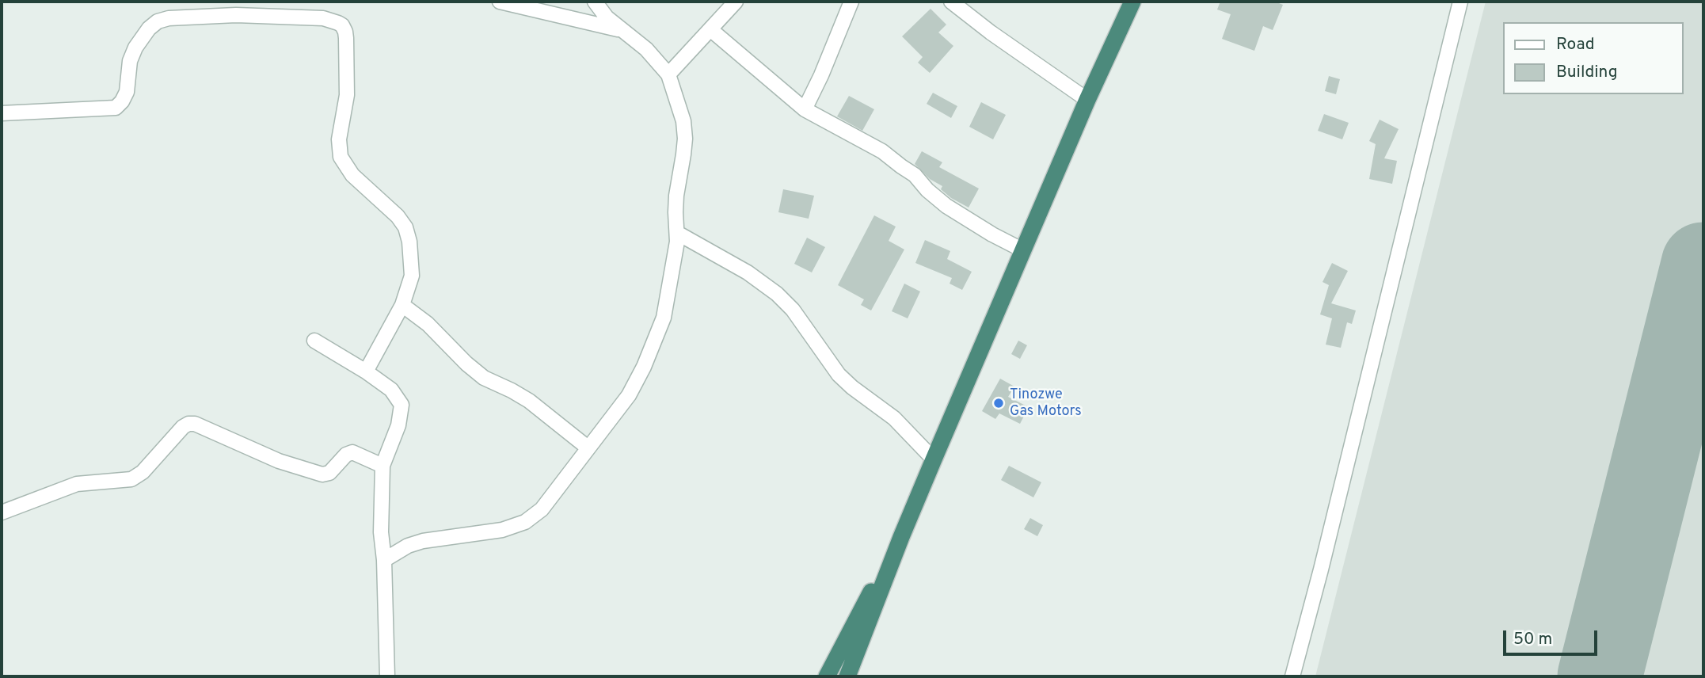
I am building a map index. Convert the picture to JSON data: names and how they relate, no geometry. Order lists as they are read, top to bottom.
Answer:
{
  "places": ["Tinozwe Gas Motors"],
  "legend": ["Road", "Building"],
  "scale_bar": "50 m"
}
